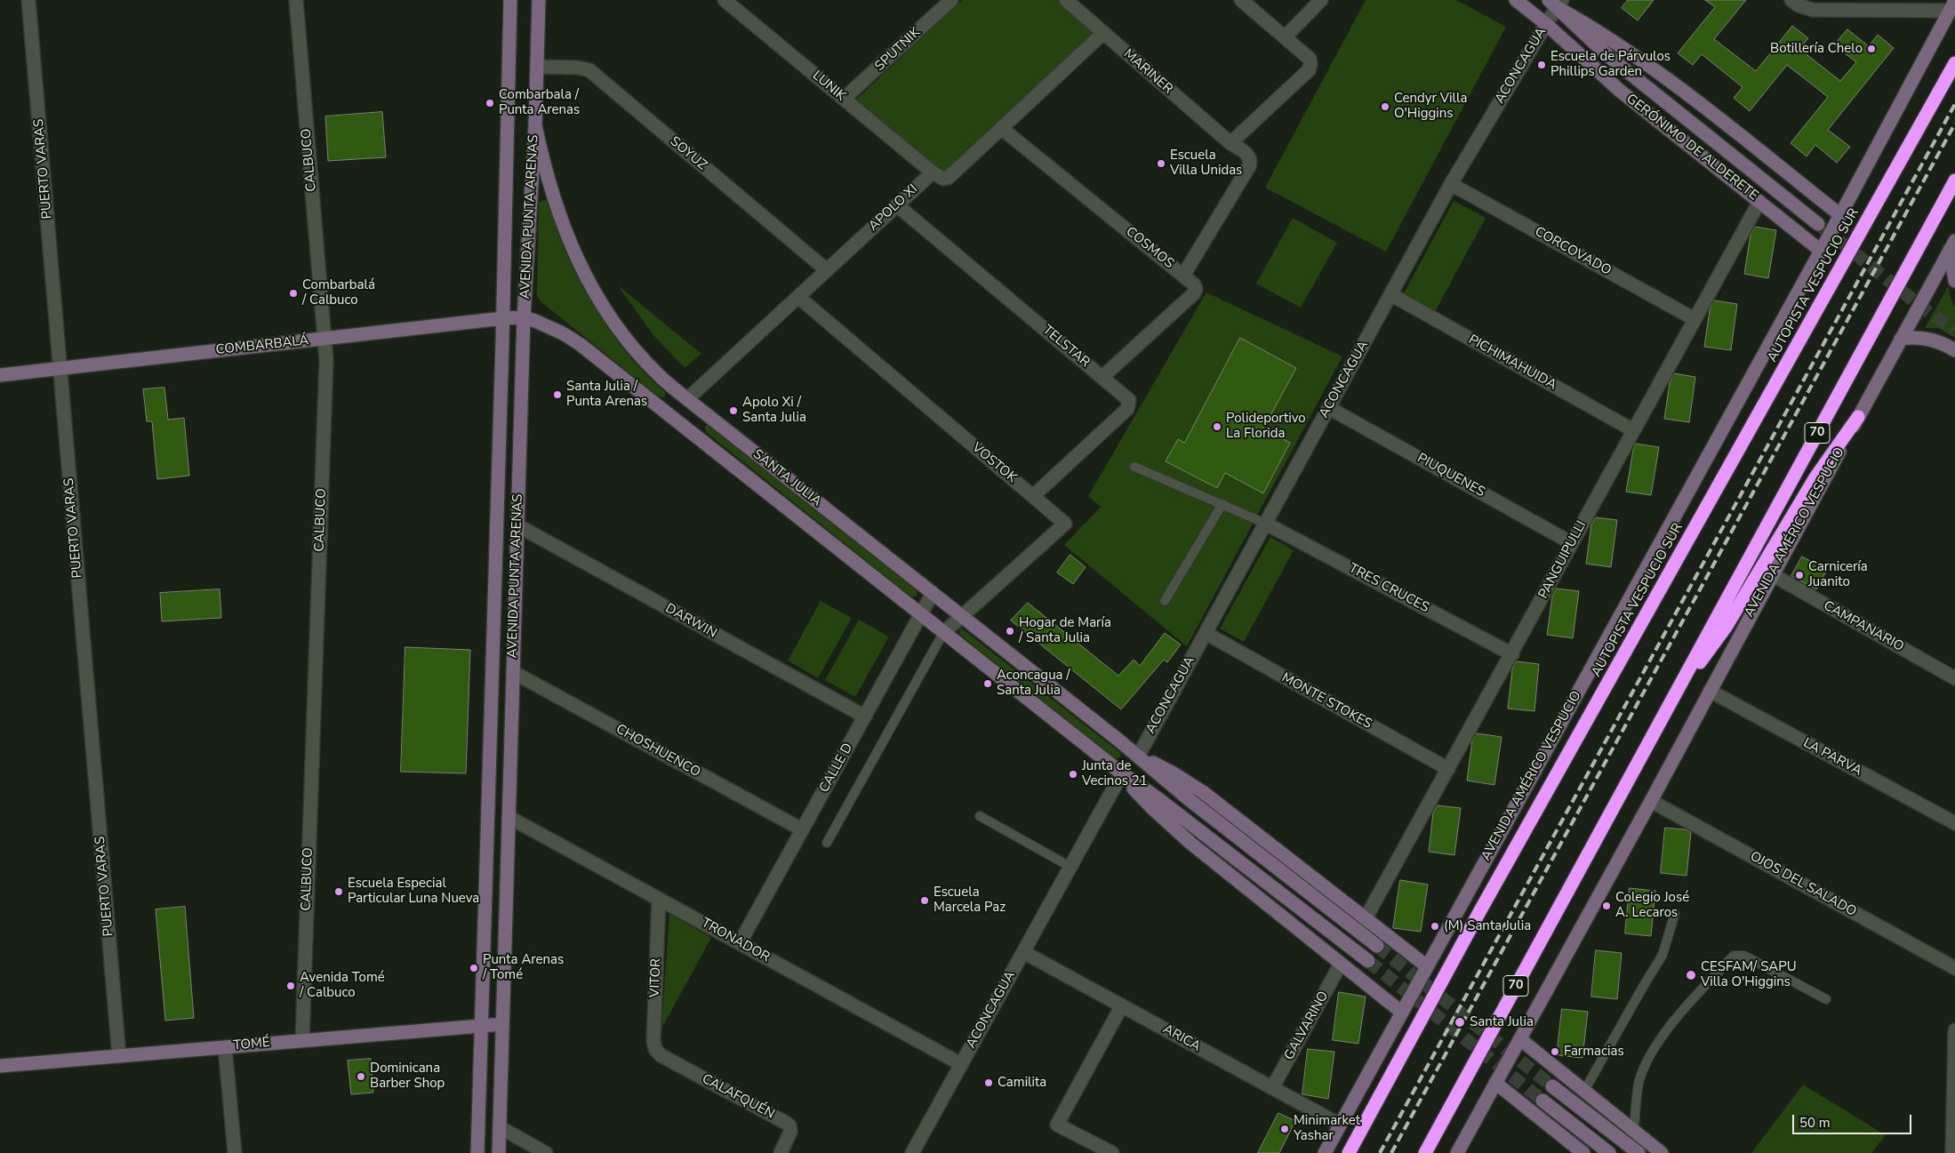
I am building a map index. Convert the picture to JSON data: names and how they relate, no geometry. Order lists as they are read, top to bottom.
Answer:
{
  "streets": {
    "highway": ["AUTOPISTA VESPUCIO SUR", "70"],
    "main road": [
      "GERÓNIMO DE ALDERETE",
      "AVENIDA PUNTA ARENAS",
      "COMBARBALÁ",
      "SANTA JULIA",
      "AVENIDA AMÉRICO VESPUCIO",
      "TOMÉ"
    ],
    "street": [
      "SPUTNIK",
      "ACONCAGUA",
      "MARINER",
      "LUNIK",
      "SOYUZ",
      "CALBUCO",
      "PUERTO VARAS",
      "APOLO XI",
      "COSMOS",
      "CORCOVADO",
      "TELSTAR",
      "PICHIMAHUIDA",
      "VOSTOK",
      "PIUQUENES",
      "PANGUIPULLI",
      "TRES CRUCES",
      "DARWIN",
      "CAMPANARIO",
      "MONTE STOKES",
      "CHOSHUENCO",
      "LA PARVA",
      "CALLE D",
      "OJOS DEL SALADO",
      "TRONADOR",
      "VITOR",
      "GALVARINO",
      "ARICA",
      "CALAFQUÉN"
    ]
  },
  "crossings": [
    ["SPUTNIK", "LUNIK"],
    ["ACONCAGUA", "GERÓNIMO DE ALDERETE"],
    ["ACONCAGUA", "CORCOVADO"],
    ["ACONCAGUA", "PICHIMAHUIDA"],
    ["ACONCAGUA", "PIUQUENES"],
    ["ACONCAGUA", "SANTA JULIA"],
    ["ACONCAGUA", "TRES CRUCES"],
    ["ACONCAGUA", "MONTE STOKES"],
    ["ACONCAGUA", "TRONADOR"],
    ["ACONCAGUA", "ARICA"],
    ["MARINER", "COSMOS"],
    ["LUNIK", "APOLO XI"],
    ["GERÓNIMO DE ALDERETE", "AVENIDA AMÉRICO VESPUCIO"],
    ["GERÓNIMO DE ALDERETE", "PANGUIPULLI"],
    ["SOYUZ", "APOLO XI"],
    ["SOYUZ", "AVENIDA PUNTA ARENAS"],
    ["CALBUCO", "COMBARBALÁ"],
    ["CALBUCO", "TOMÉ"],
    ["PUERTO VARAS", "COMBARBALÁ"],
    ["PUERTO VARAS", "TOMÉ"],
    ["APOLO XI", "TELSTAR"],
    ["APOLO XI", "VOSTOK"],
    ["APOLO XI", "SANTA JULIA"],
    ["AVENIDA PUNTA ARENAS", "COMBARBALÁ"],
    ["AVENIDA PUNTA ARENAS", "SANTA JULIA"],
    ["AVENIDA PUNTA ARENAS", "DARWIN"],
    ["AVENIDA PUNTA ARENAS", "CHOSHUENCO"],
    ["AVENIDA PUNTA ARENAS", "TRONADOR"],
    ["AVENIDA PUNTA ARENAS", "TOMÉ"],
    ["COSMOS", "TELSTAR"],
    ["CORCOVADO", "PANGUIPULLI"],
    ["COMBARBALÁ", "SANTA JULIA"],
    ["TELSTAR", "VOSTOK"],
    ["PICHIMAHUIDA", "PANGUIPULLI"],
    ["VOSTOK", "SANTA JULIA"],
    ["PIUQUENES", "PANGUIPULLI"],
    ["SANTA JULIA", "AVENIDA AMÉRICO VESPUCIO"],
    ["SANTA JULIA", "PANGUIPULLI"],
    ["SANTA JULIA", "CALLE D"],
    ["SANTA JULIA", "GALVARINO"],
    ["AVENIDA AMÉRICO VESPUCIO", "CAMPANARIO"],
    ["AVENIDA AMÉRICO VESPUCIO", "LA PARVA"],
    ["AVENIDA AMÉRICO VESPUCIO", "OJOS DEL SALADO"],
    ["AVENIDA AMÉRICO VESPUCIO", "ARICA"],
    ["PANGUIPULLI", "TRES CRUCES"],
    ["PANGUIPULLI", "MONTE STOKES"],
    ["DARWIN", "CALLE D"],
    ["CHOSHUENCO", "CALLE D"],
    ["CALLE D", "TRONADOR"],
    ["TRONADOR", "VITOR"],
    ["VITOR", "CALAFQUÉN"],
    ["GALVARINO", "ARICA"]
  ],
  "places": [
    "Botillería Chelo",
    "Escuela de Párvulos Phillips Garden",
    "Combarbala / Punta Arenas",
    "Cendyr Villa O'Higgins",
    "Escuela Villa Unidas",
    "Combarbalá / Calbuco",
    "Santa Julia / Punta Arenas",
    "Apolo Xi / Santa Julia",
    "Polideportivo La Florida",
    "Carnicería Juanito",
    "Hogar de María / Santa Julia",
    "Aconcagua / Santa Julia",
    "Junta de Vecinos 21",
    "Escuela Especial Particular Luna Nueva",
    "Escuela Marcela Paz",
    "Colegio José A. Lecaros",
    "(M) Santa Julia",
    "Punta Arenas / Tomé",
    "CESFAM/ SAPU Villa O'Higgins",
    "Avenida Tomé / Calbuco",
    "Santa Julia",
    "Farmacias",
    "Dominicana Barber Shop",
    "Camilita",
    "Minimarket Yashar"
  ],
  "scale_bar": "50 m"
}
